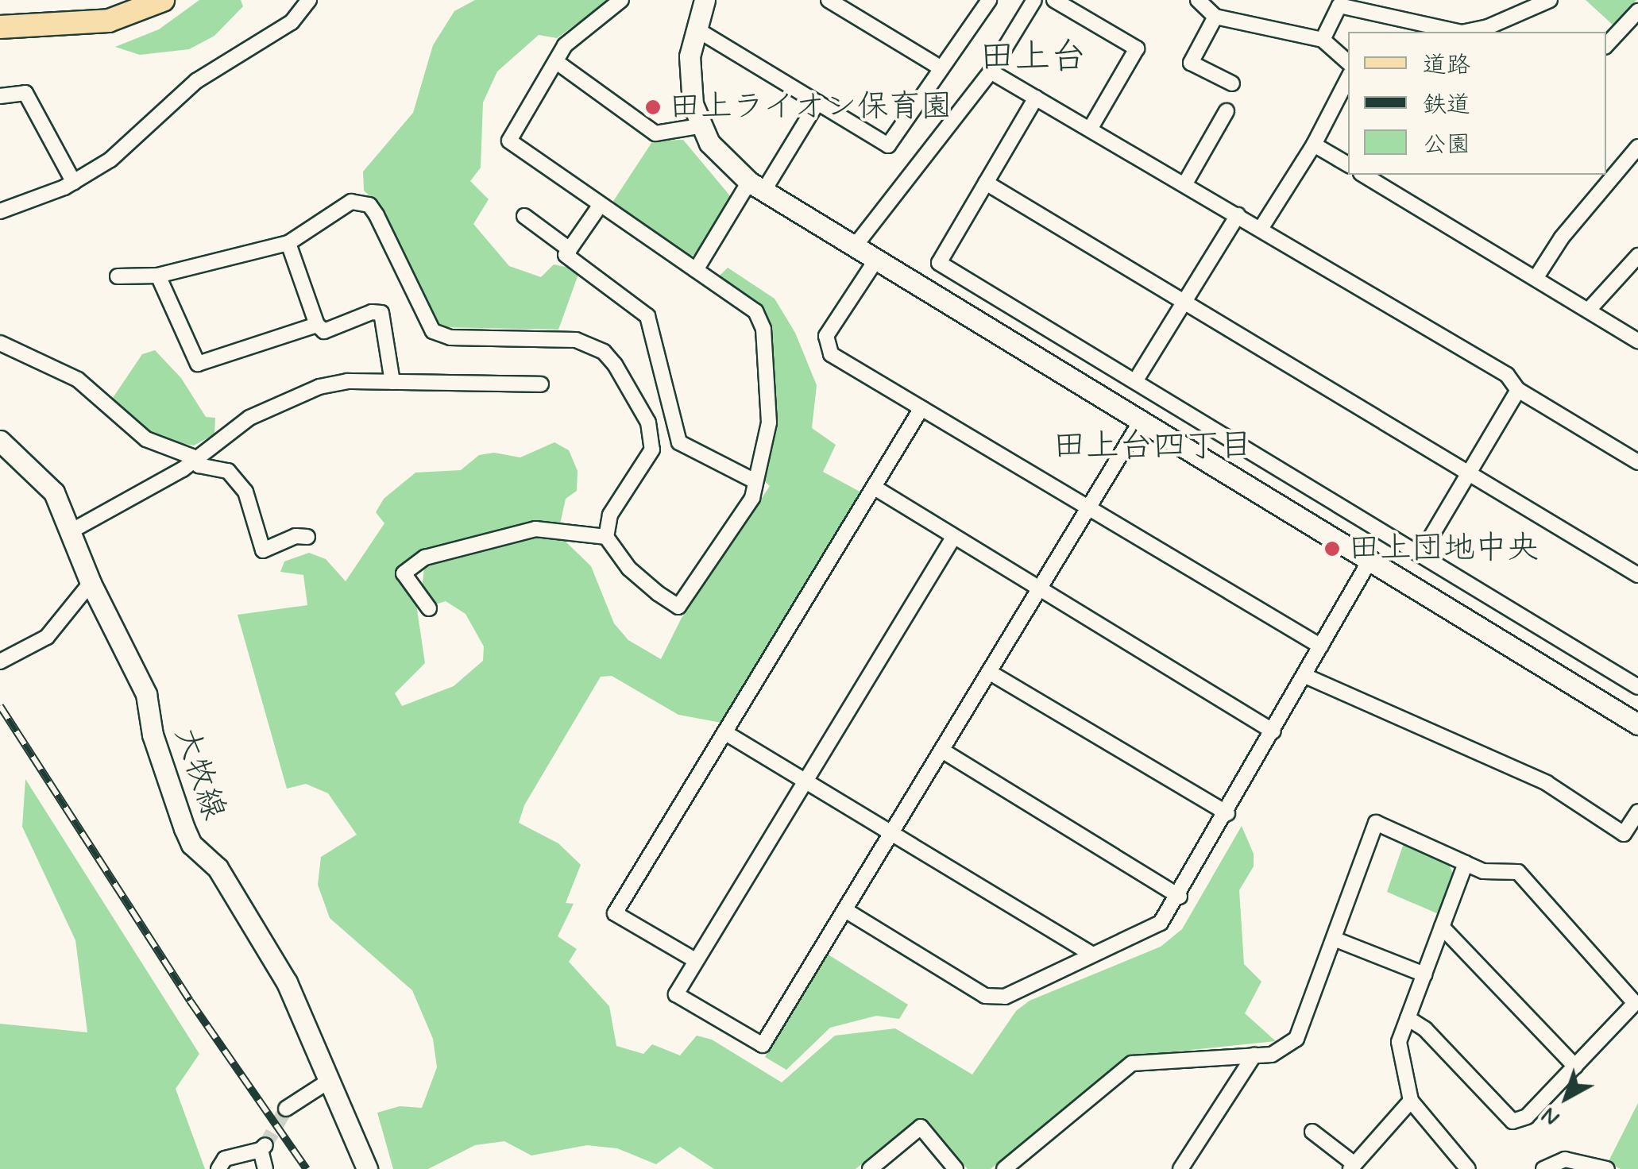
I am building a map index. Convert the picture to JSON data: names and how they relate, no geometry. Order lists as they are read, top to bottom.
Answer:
{
  "streets": {
    "street": ["大牧線"]
  },
  "districts": ["田上台", "田上台四丁目"],
  "places": ["田上ライオン保育園", "田上団地中央"],
  "legend": ["道路", "鉄道", "公園"],
  "north": "bottom left"
}
